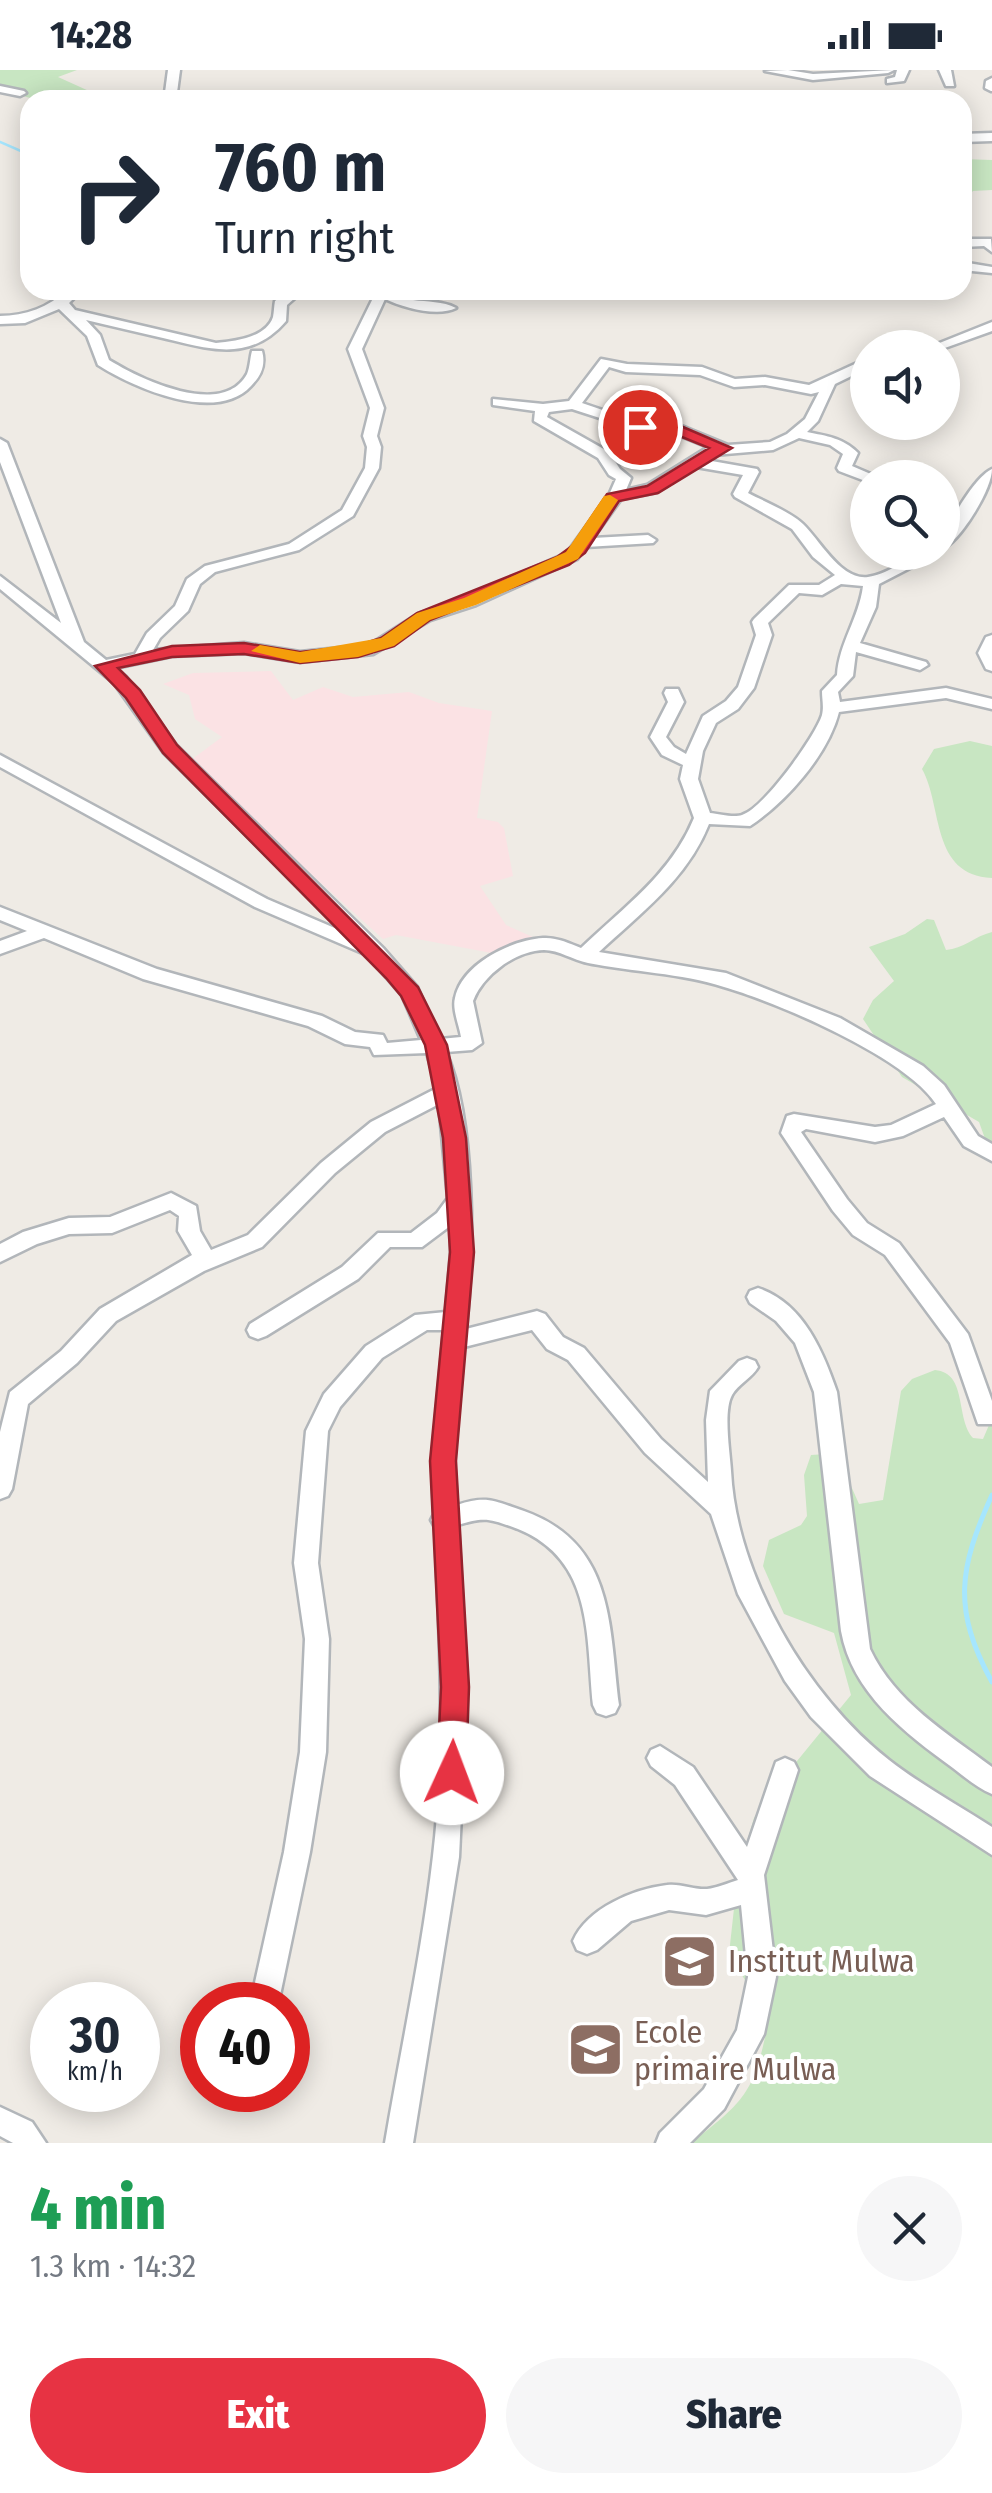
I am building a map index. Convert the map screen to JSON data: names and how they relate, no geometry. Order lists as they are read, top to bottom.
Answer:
{
  "places": {
    "school or university": ["Institut Mulwa", "Ecole primaire Mulwa"]
  },
  "page": {
    "status": "14:28",
    "turn": ["760 m", "Turn right"],
    "speed": "30 km/h",
    "limit": "40",
    "heading": ["4 min", "1.3 km · 14:32"],
    "buttons": ["Exit", "Share"]
  }
}
